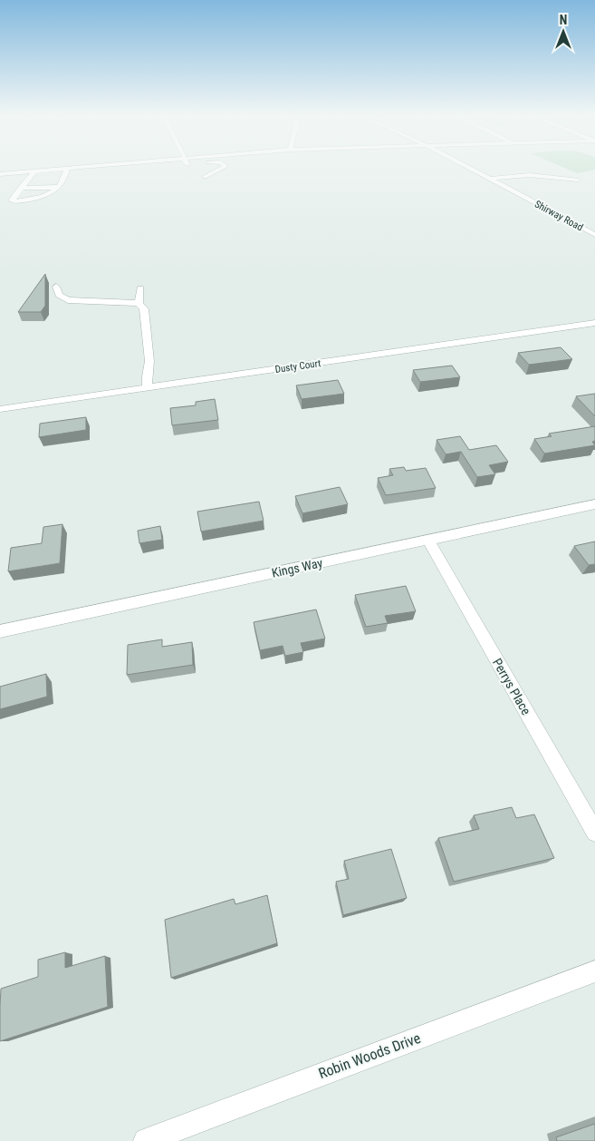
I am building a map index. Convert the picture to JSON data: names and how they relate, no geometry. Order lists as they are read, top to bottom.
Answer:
{
  "streets": {
    "street": [
      "Shirway Road",
      "Dusty Court",
      "Kings Way",
      "Perrys Place",
      "Robin Woods Drive"
    ]
  },
  "crossings": [
    ["Kings Way", "Perrys Place"]
  ],
  "north": "top"
}
